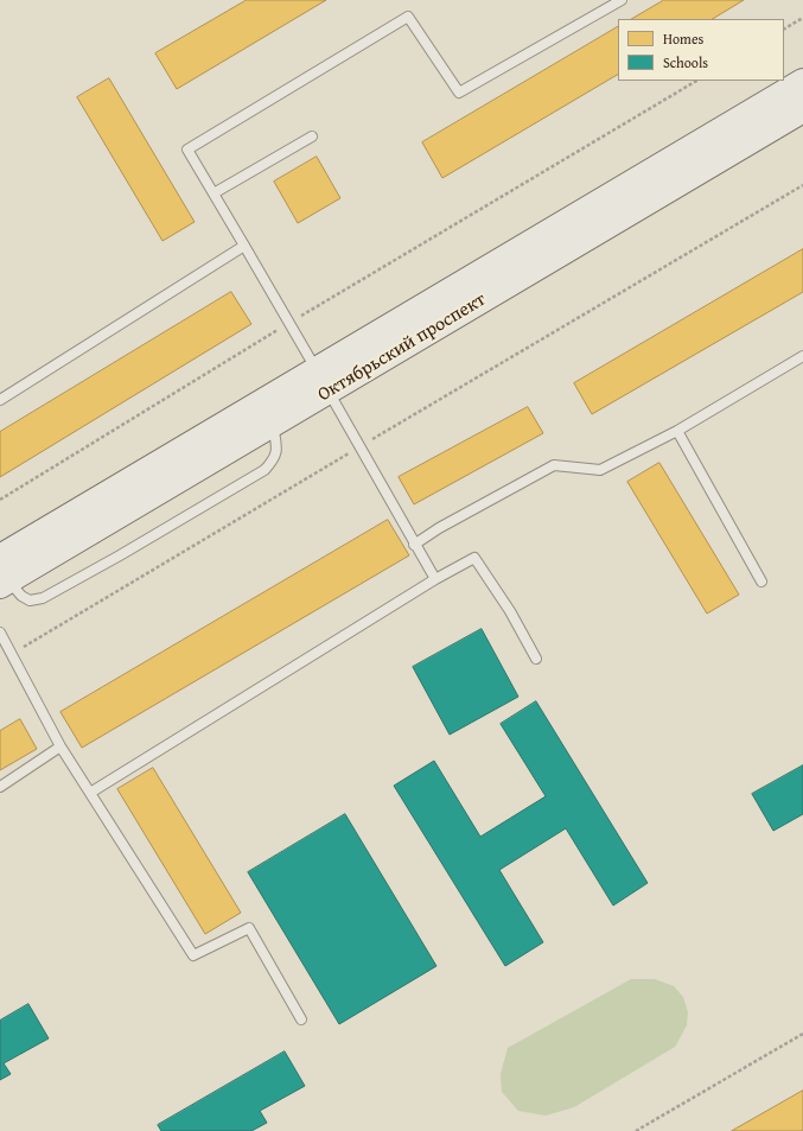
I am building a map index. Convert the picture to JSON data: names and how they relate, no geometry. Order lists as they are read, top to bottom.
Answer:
{
  "streets": {
    "main road": ["Октябрьский проспект"]
  },
  "legend": ["Homes", "Schools"]
}
